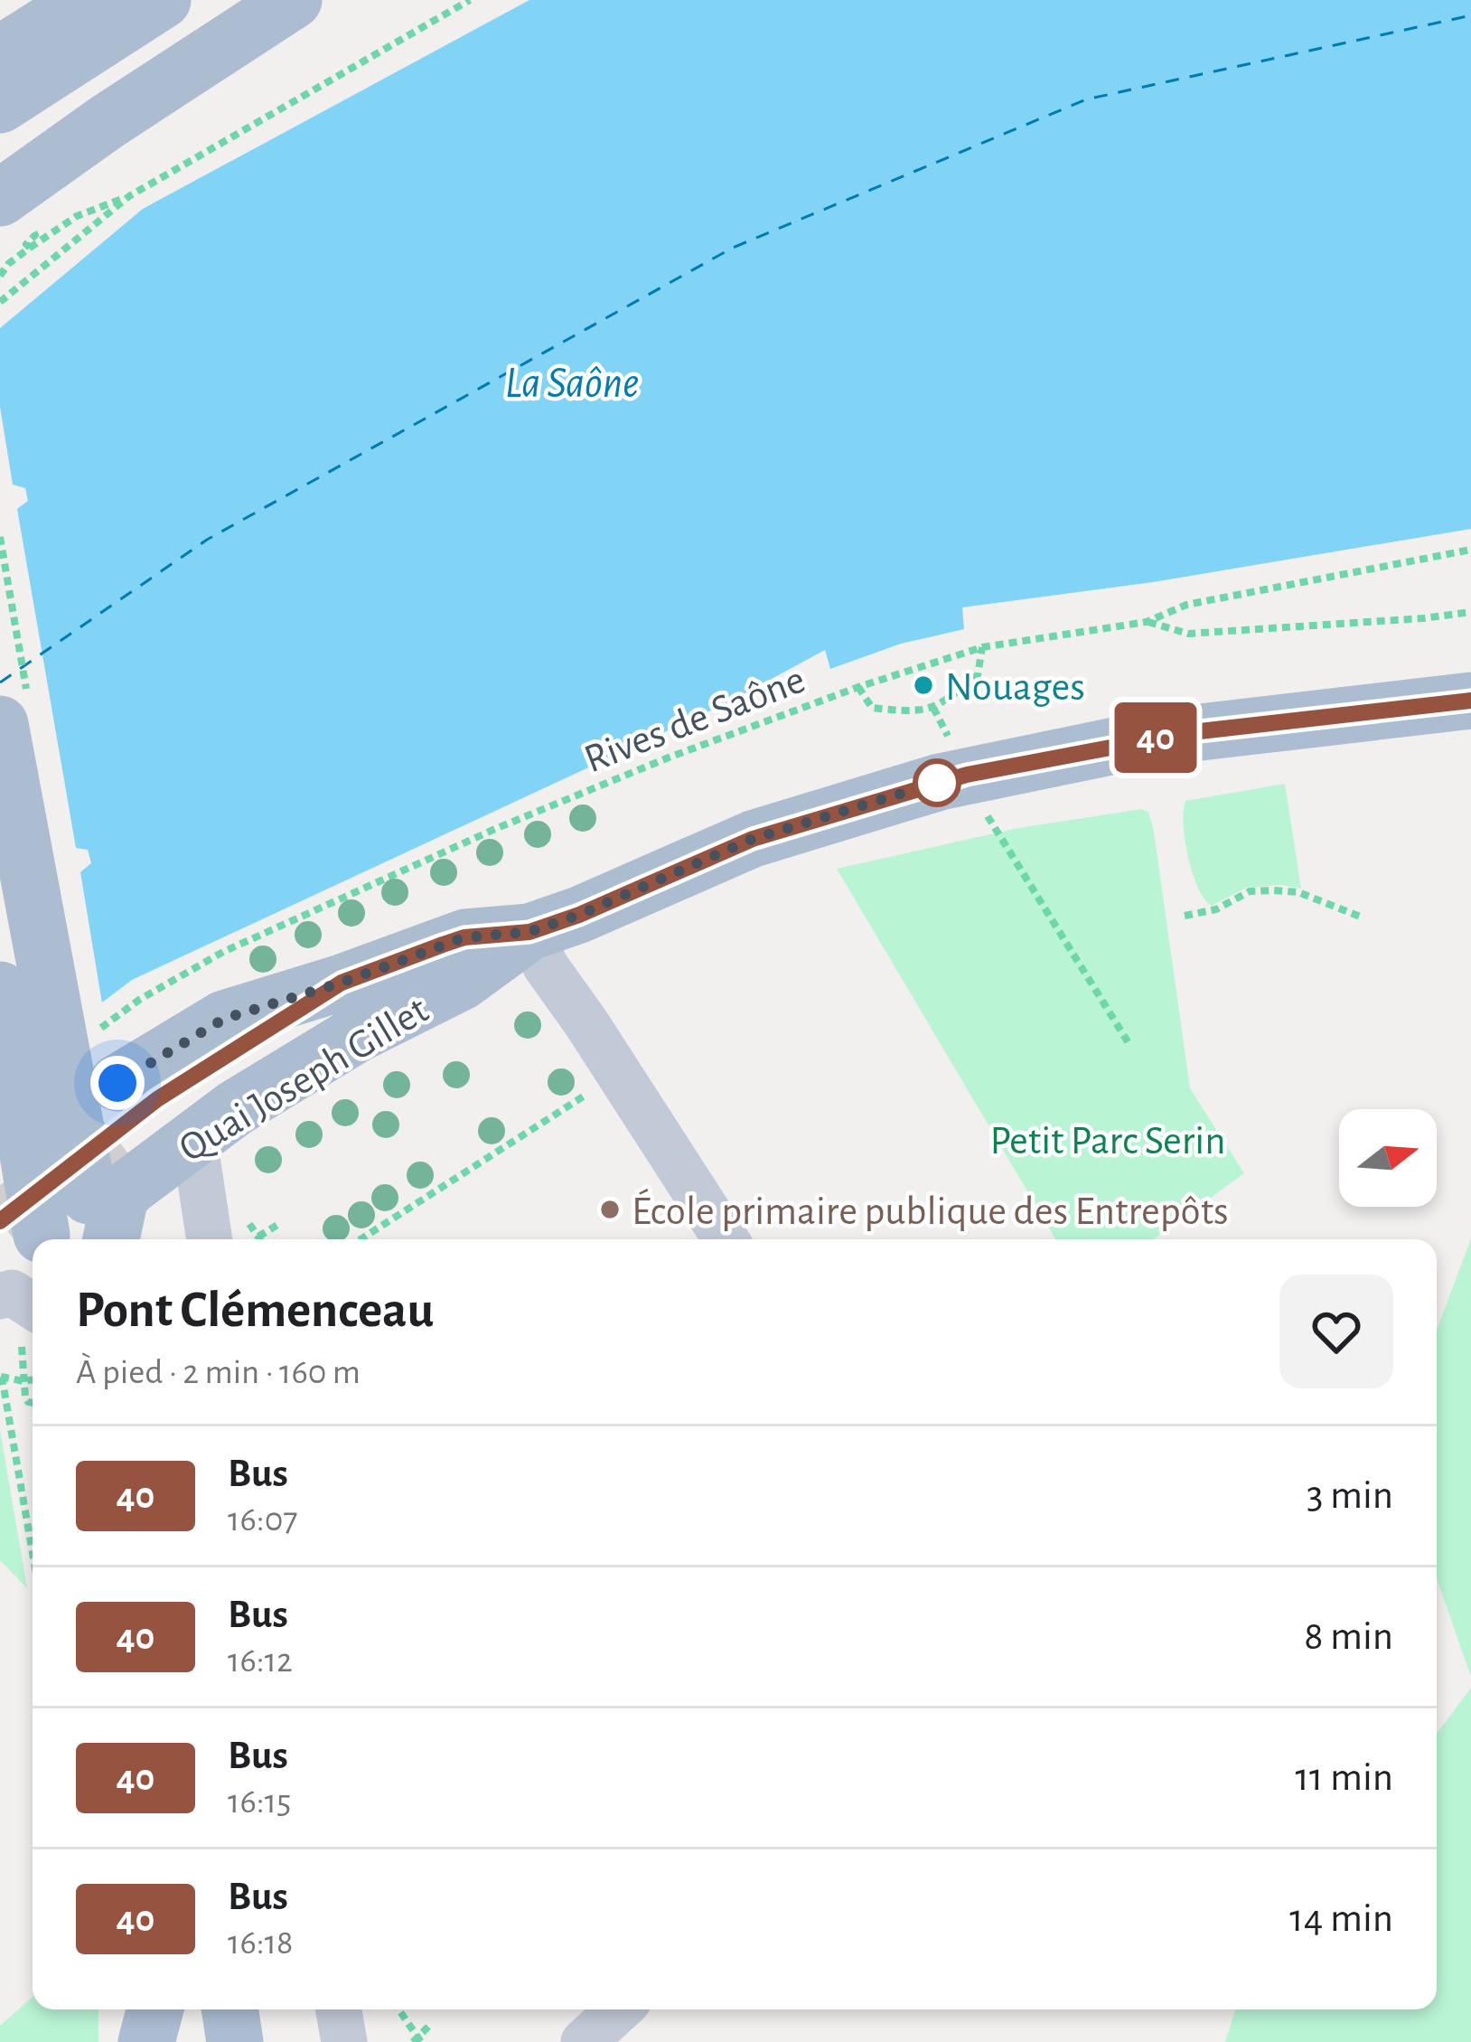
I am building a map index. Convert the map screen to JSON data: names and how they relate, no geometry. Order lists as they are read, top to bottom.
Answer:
{
  "streets": {
    "main road": ["Quai Joseph Gillet"],
    "path": ["Rives de Saône"]
  },
  "crossings": [
    ["Rives de Saône", "Quai Joseph Gillet"]
  ],
  "water": ["La Saône"],
  "parks": ["Petit Parc Serin"],
  "places": ["Nouages", "École primaire publique des Entrepôts"],
  "lines": ["bus line 40"],
  "north": "right",
  "page": {
    "on_map": "40",
    "heading": ["Pont Clémenceau", "À pied · 2 min · 160 m"],
    "list": [
      {
        "mark": "40",
        "name": "Bus",
        "note": "16:07",
        "value": "3 min"
      },
      {
        "mark": "40",
        "name": "Bus",
        "note": "16:12",
        "value": "8 min"
      },
      {
        "mark": "40",
        "name": "Bus",
        "note": "16:15",
        "value": "11 min"
      },
      {
        "mark": "40",
        "name": "Bus",
        "note": "16:18",
        "value": "14 min"
      }
    ]
  }
}
